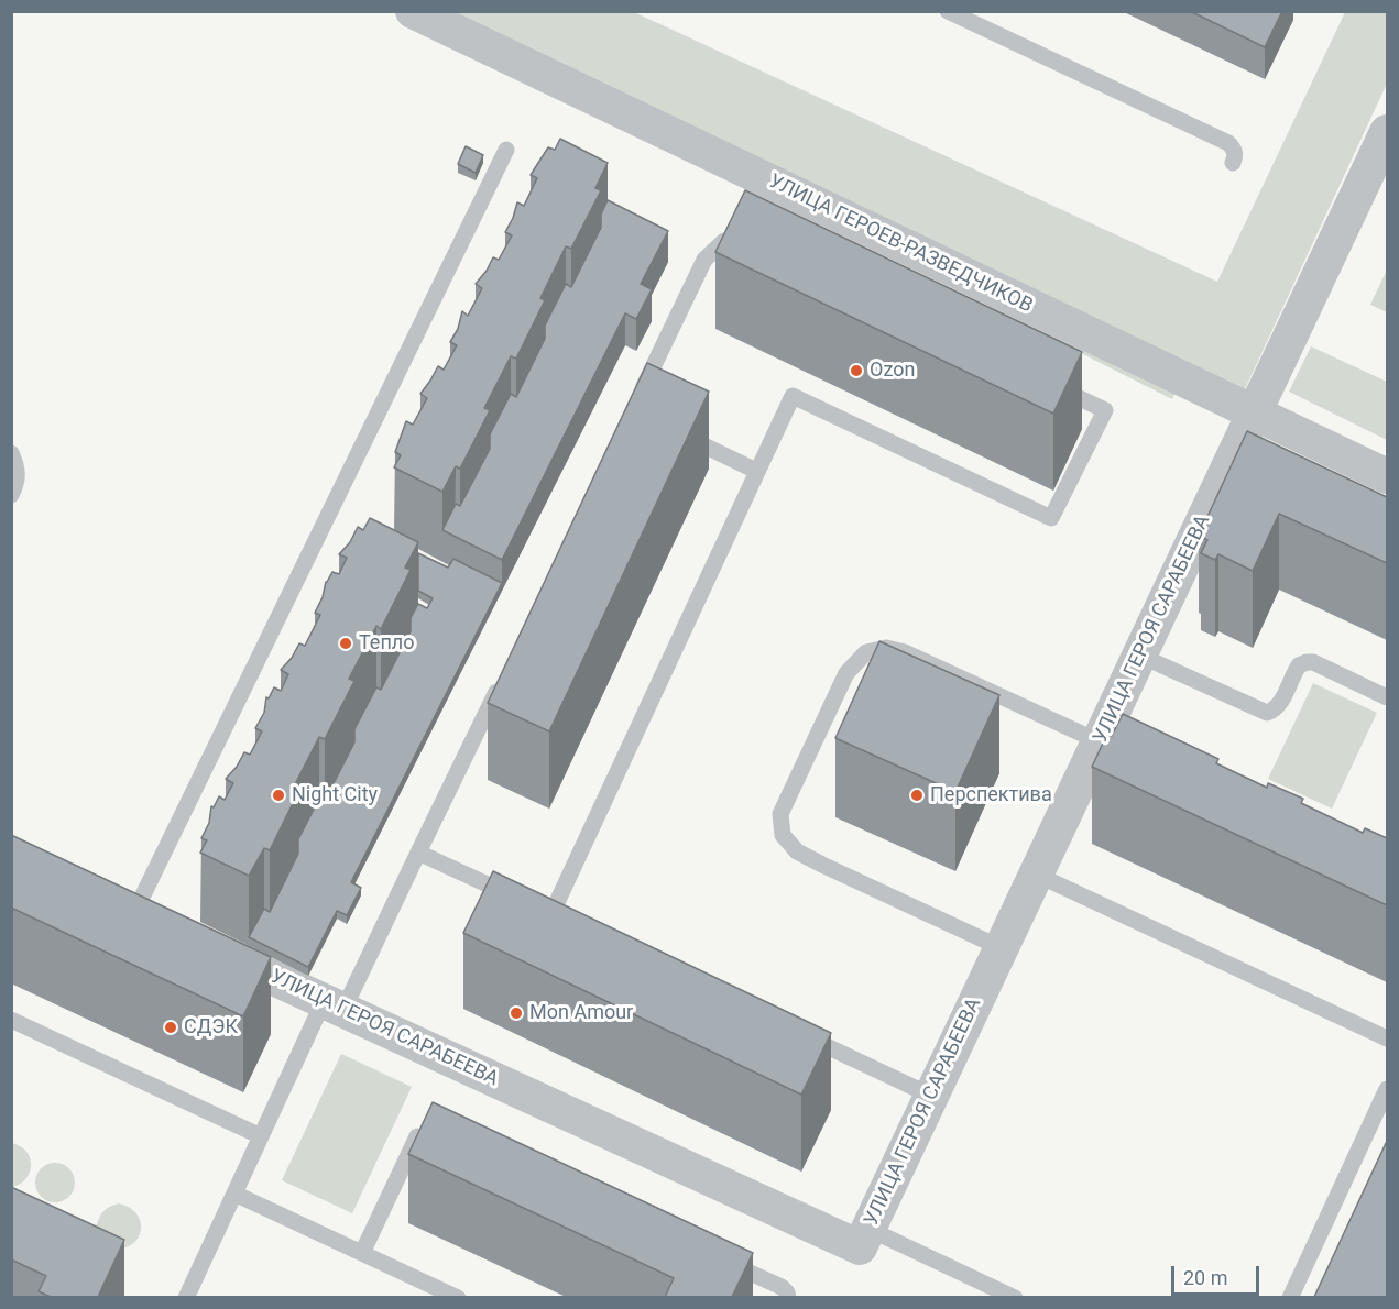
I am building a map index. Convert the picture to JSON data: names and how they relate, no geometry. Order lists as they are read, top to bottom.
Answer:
{
  "streets": {
    "street": ["УЛИЦА ГЕРОЕВ-РАЗВЕДЧИКОВ", "УЛИЦА ГЕРОЯ САРАБЕЕВА"]
  },
  "crossings": [
    ["УЛИЦА ГЕРОЕВ-РАЗВЕДЧИКОВ", "УЛИЦА ГЕРОЯ САРАБЕЕВА"]
  ],
  "places": [
    "Ozon",
    "Тепло",
    "Night City",
    "Перспектива",
    "Mon Amour",
    "СДЭК"
  ],
  "scale_bar": "20 m"
}
